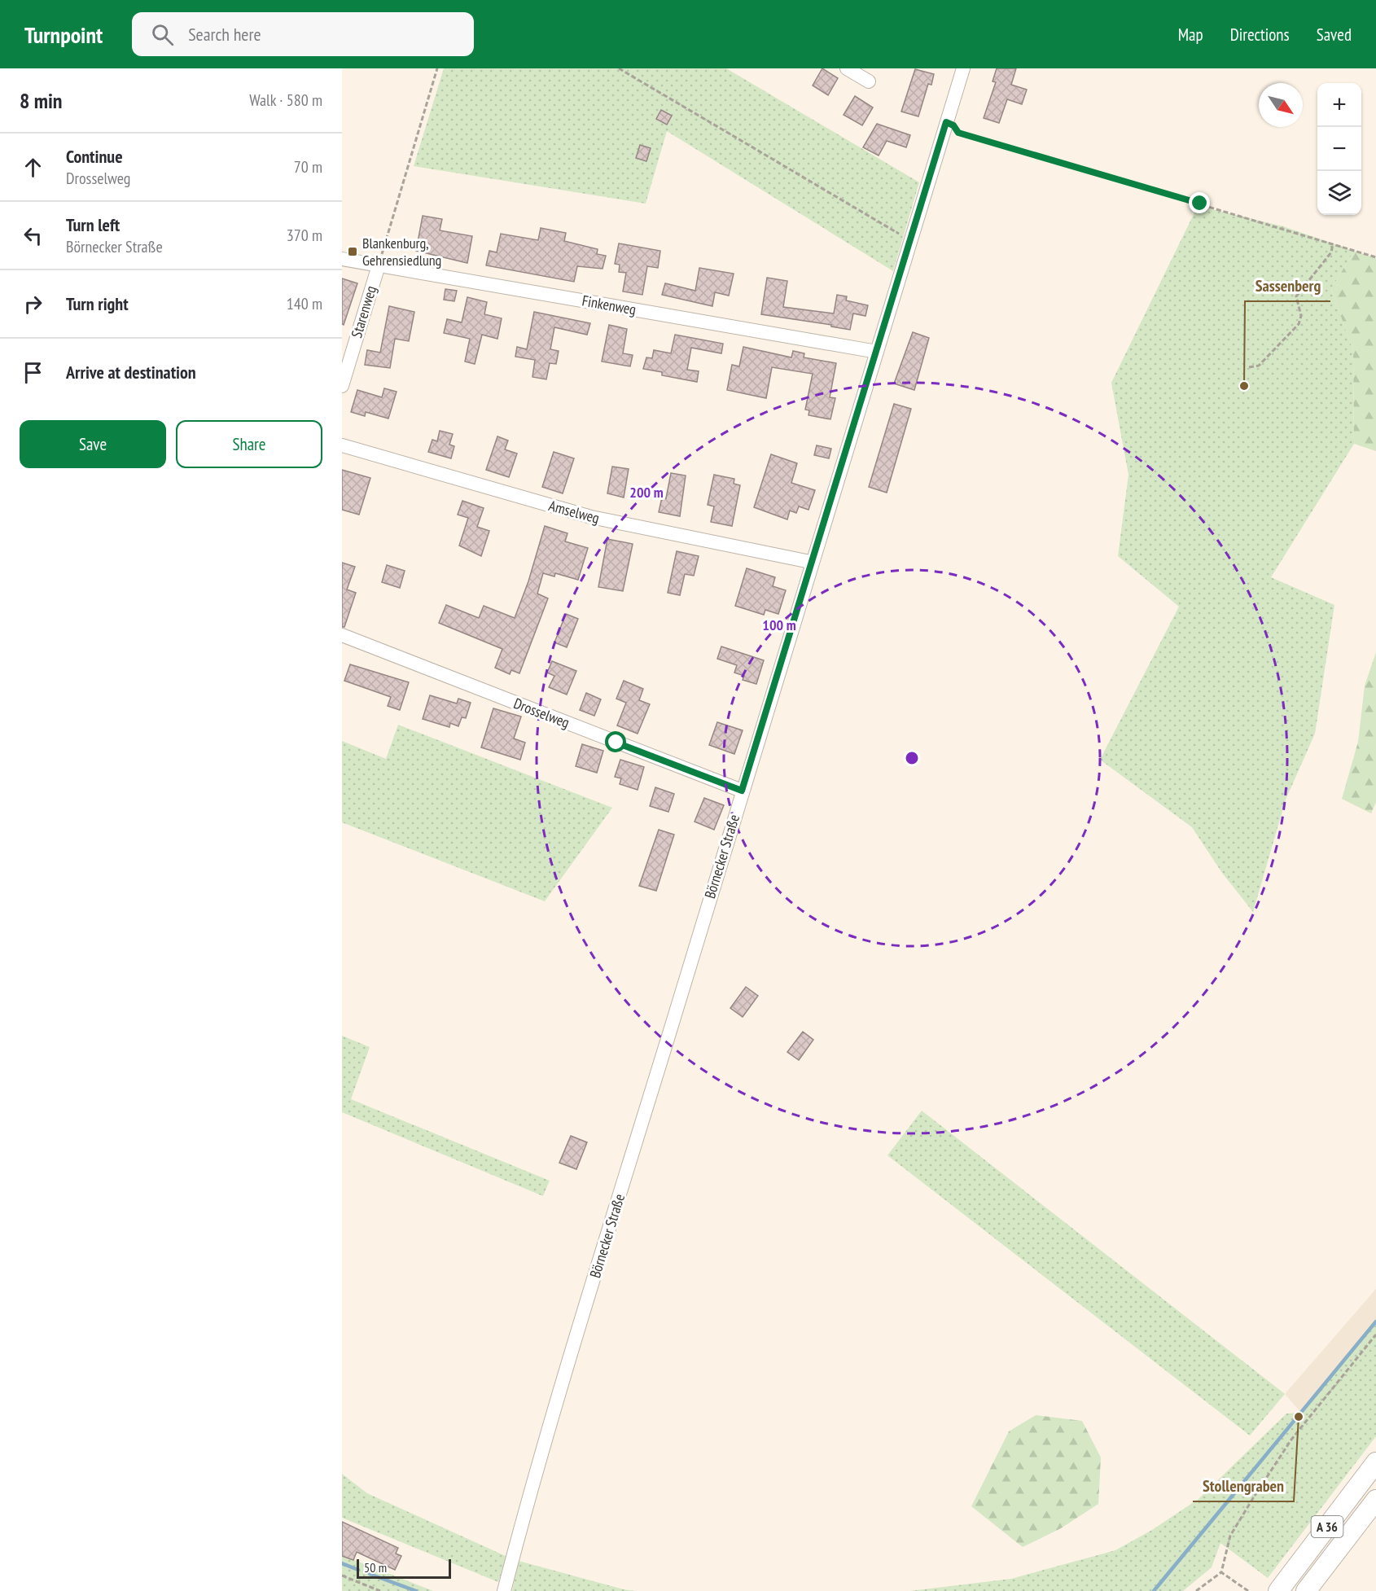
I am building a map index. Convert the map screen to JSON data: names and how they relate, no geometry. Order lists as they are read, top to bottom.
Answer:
{
  "streets": {
    "highway": ["A 36"],
    "street": [
      "Finkenweg",
      "Starenweg",
      "Amselweg",
      "Drosselweg",
      "Börnecker Straße"
    ]
  },
  "crossings": [
    ["Finkenweg", "Starenweg"],
    ["Finkenweg", "Börnecker Straße"],
    ["Amselweg", "Börnecker Straße"],
    ["Drosselweg", "Börnecker Straße"]
  ],
  "places": {
    "transit": ["Blankenburg, Gehrensiedlung"],
    "other": ["Sassenberg", "Stollengraben"]
  },
  "scale_bar": "50 m",
  "north": "bottom right",
  "page": {
    "header": "Turnpoint",
    "search": "Search here",
    "nav": ["Map", "Directions", "Saved"],
    "heading": ["8 min", "Walk · 580 m"],
    "map_buttons": ["+", "−"],
    "list": [
      ["Continue", "Drosselweg", "70 m"],
      ["Turn left", "Börnecker Straße", "370 m"],
      ["Turn right", "140 m"],
      "Arrive at destination"
    ],
    "buttons": ["Save", "Share"],
    "scale": "50 m"
  },
  "rings": ["200 m", "100 m"]
}
